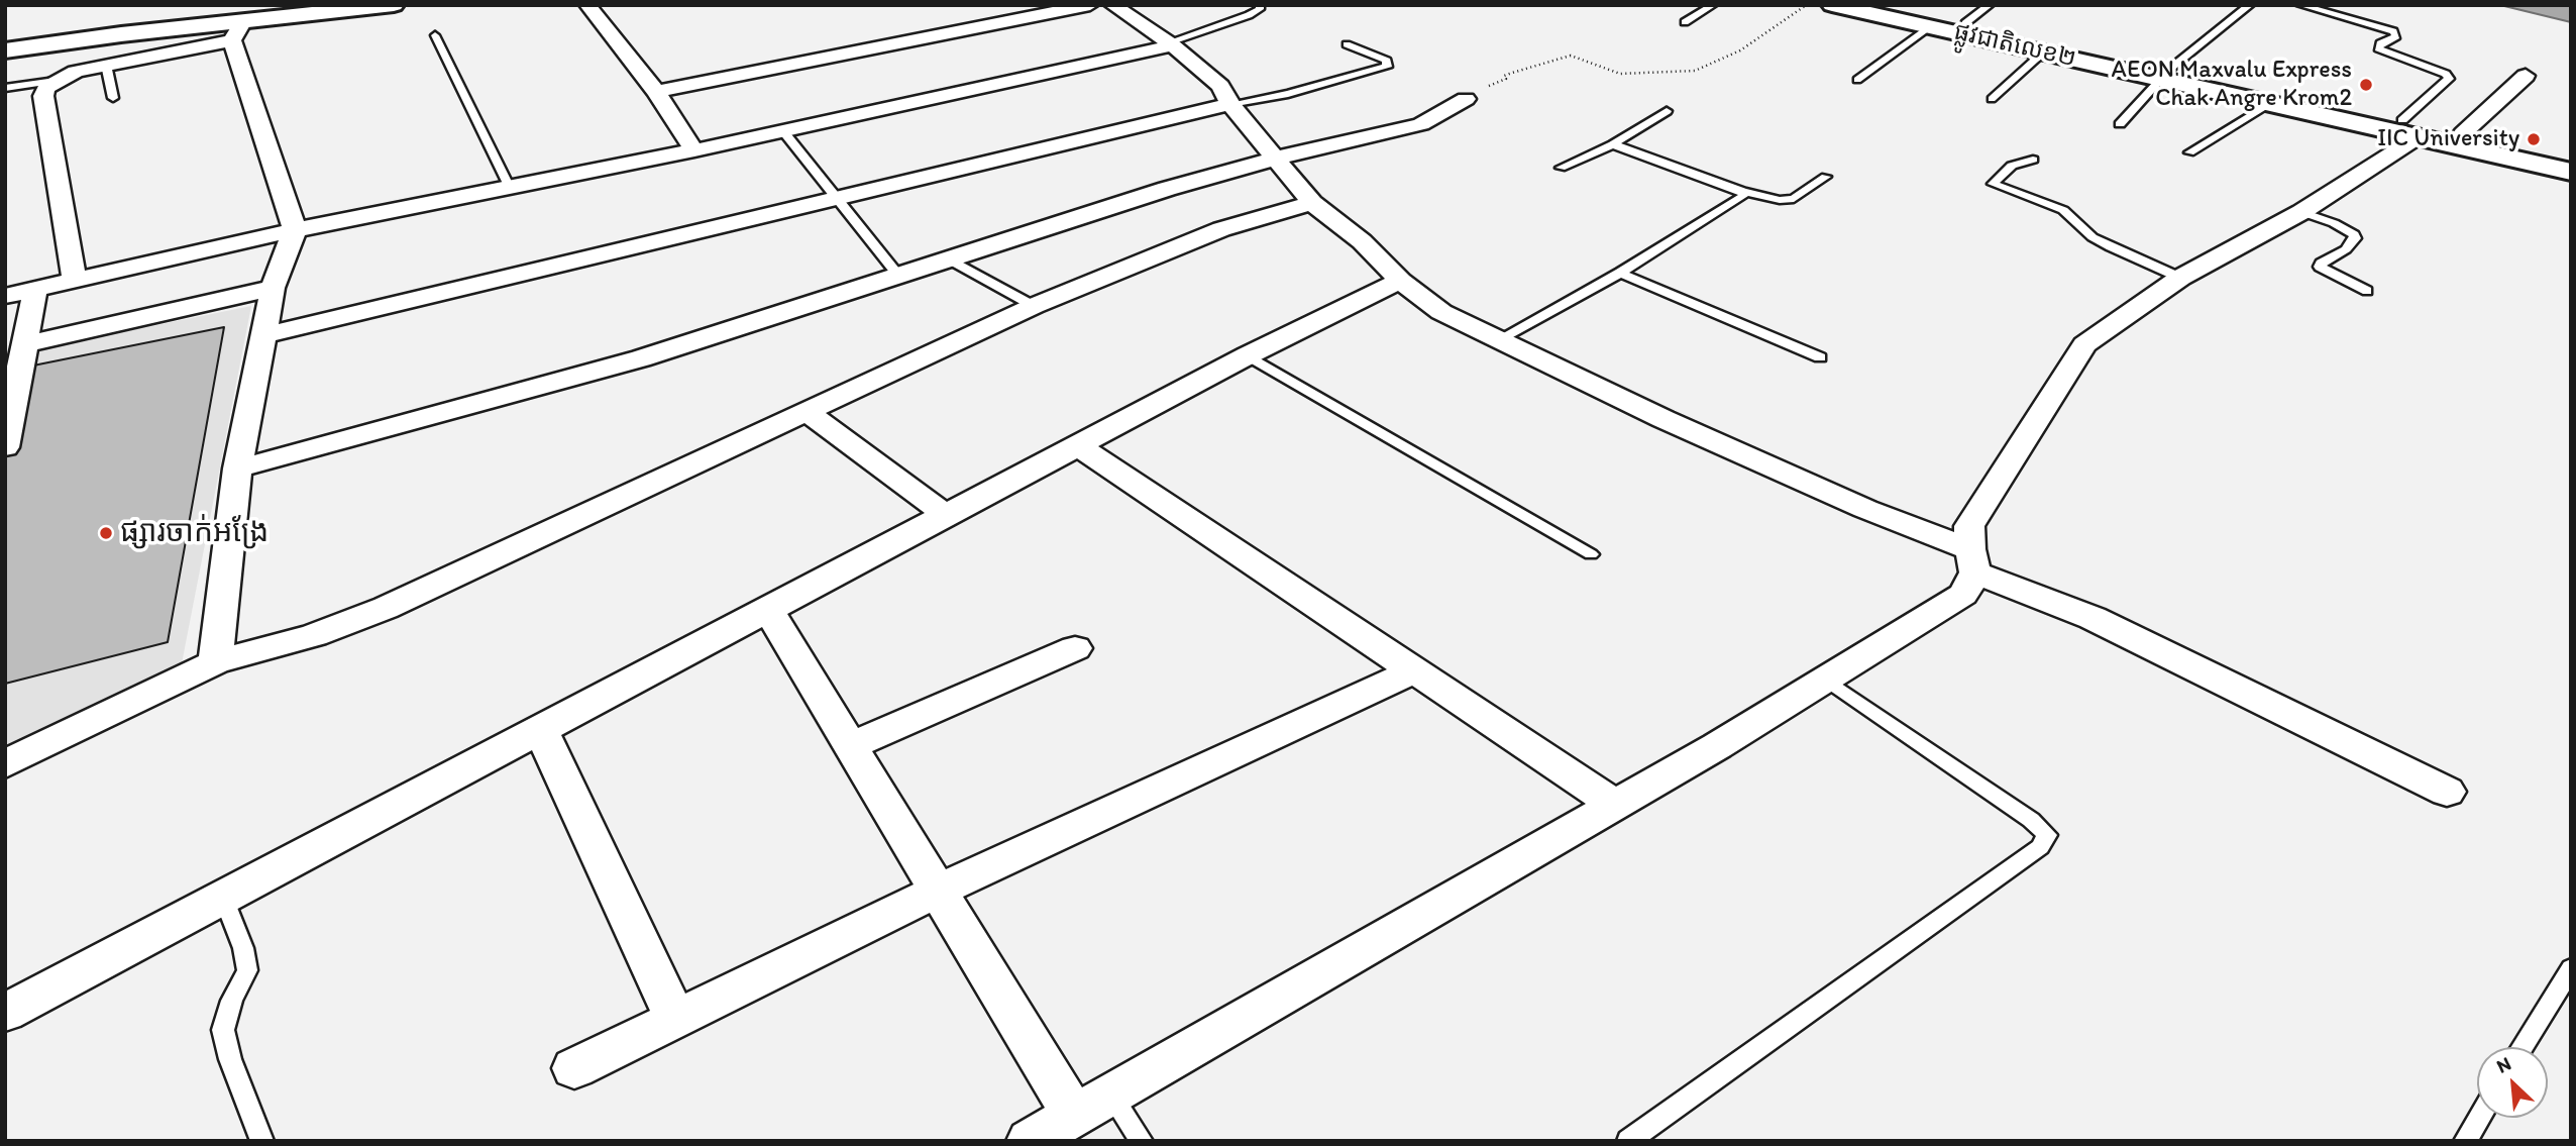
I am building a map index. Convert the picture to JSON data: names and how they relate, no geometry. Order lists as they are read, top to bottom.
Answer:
{
  "streets": {
    "main road": ["ផ្លូវជាតិលេខ២"]
  },
  "places": ["AEON Maxvalu Express Chak Angre Krom2", "IIC University", "ផ្សារចាក់អង្រែ"],
  "north": "top left"
}
